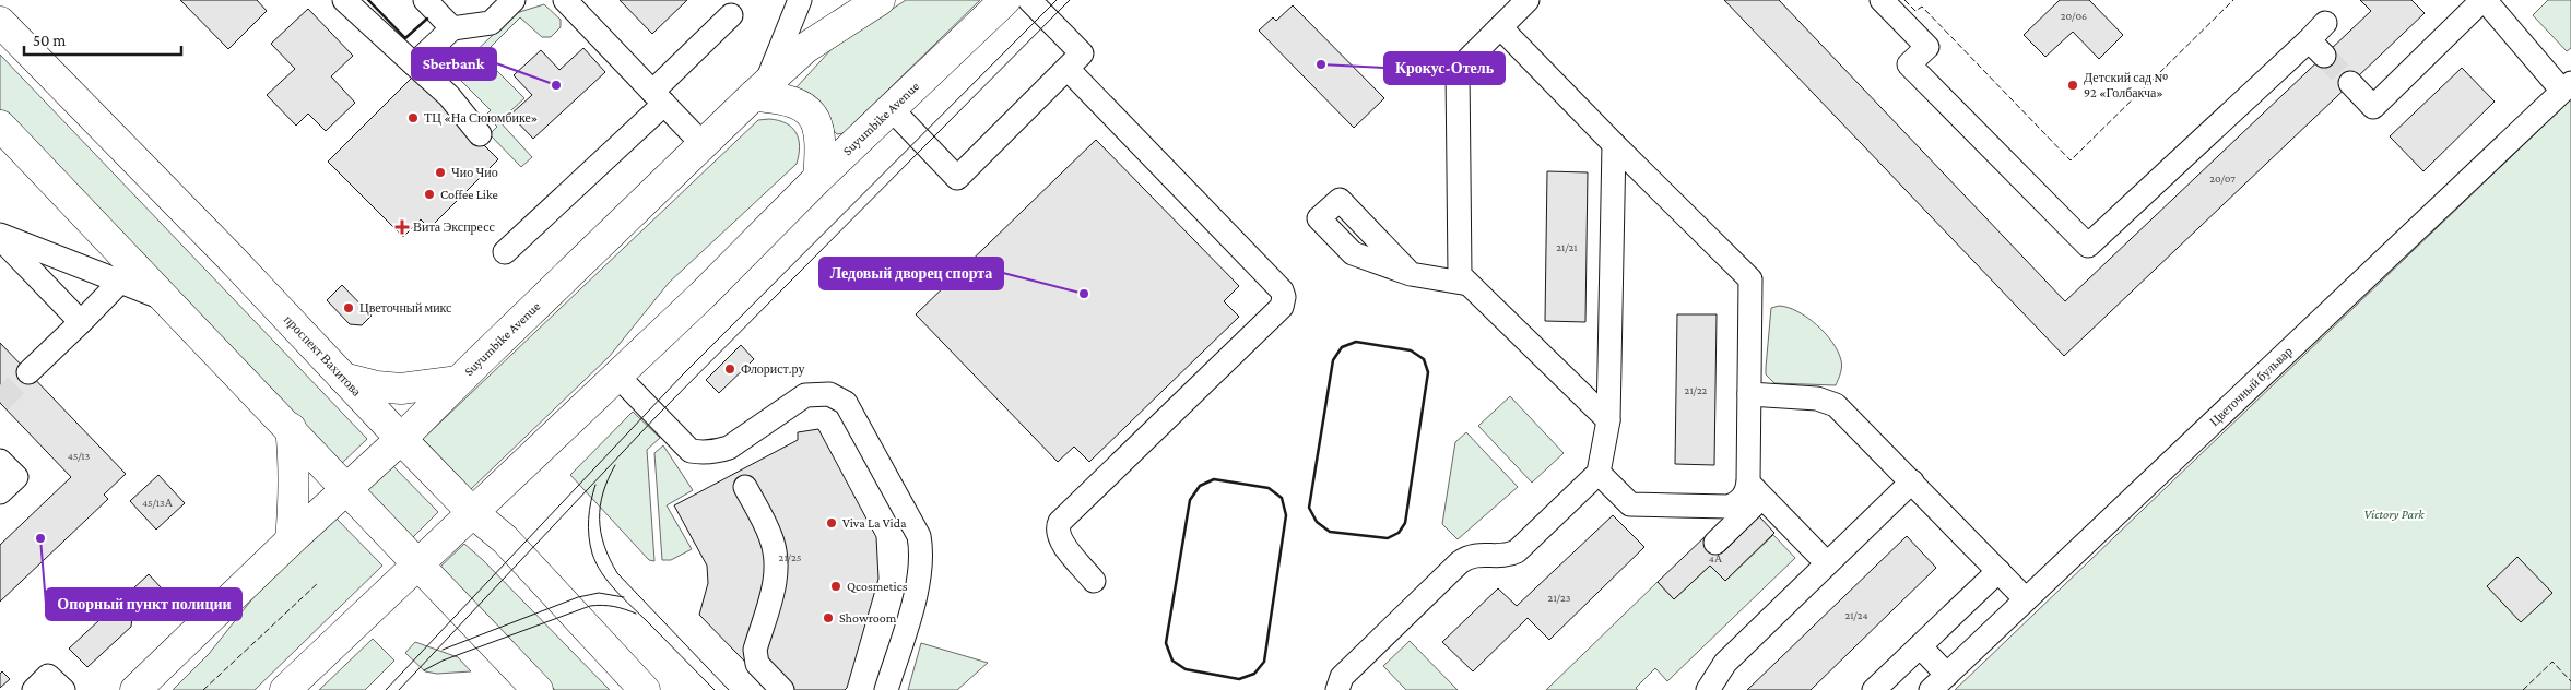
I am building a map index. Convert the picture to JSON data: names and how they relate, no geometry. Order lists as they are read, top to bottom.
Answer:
{
  "streets": {
    "main road": ["Suyumbike Avenue", "проспект Вахитова"],
    "street": ["Цветочный бульвар"]
  },
  "crossings": [
    ["Suyumbike Avenue", "проспект Вахитова"]
  ],
  "parks": ["Victory Park"],
  "places": {
    "other": [
      "Крокус-Отель",
      "Sberbank",
      "Детский сад № 92 «Голбакча»",
      "ТЦ «На Сююмбике»",
      "Чио Чио",
      "Coffee Like",
      "Ледовый дворец спорта",
      "Цветочный микс",
      "Флорист.ру",
      "Viva La Vida",
      "Опорный пункт полиции",
      "Qcosmetics",
      "Showroom"
    ],
    "health": ["Вита Экспресс"]
  },
  "house_numbers": [
    "20/06",
    "20/07",
    "21/21",
    "21/22",
    "45/13",
    "45/13А",
    "21/25",
    "4А",
    "21/23",
    "21/24"
  ],
  "scale_bar": "50 m"
}
